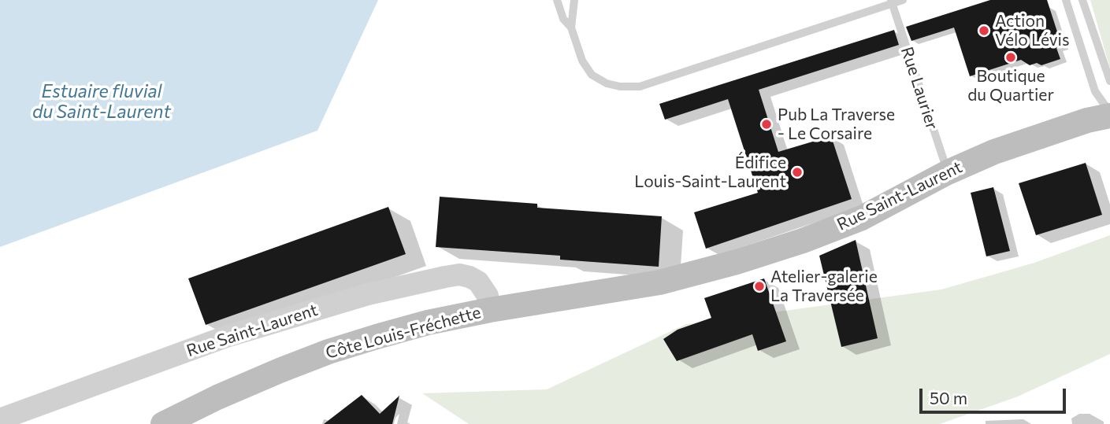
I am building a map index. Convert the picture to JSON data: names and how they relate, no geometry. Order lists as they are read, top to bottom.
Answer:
{
  "streets": {
    "main road": ["Rue Saint-Laurent", "Côte Louis-Fréchette"],
    "lane": ["Rue Laurier"]
  },
  "crossings": [
    ["Rue Laurier", "Rue Saint-Laurent"],
    ["Rue Saint-Laurent", "Côte Louis-Fréchette"]
  ],
  "water": ["Estuaire fluvial du Saint-Laurent"],
  "places": [
    "Action Vélo Lévis",
    "Boutique du Quartier",
    "Pub La Traverse - Le Corsaire",
    "Édifice Louis-Saint-Laurent",
    "Atelier-galerie La Traversée"
  ],
  "scale_bar": "50 m"
}
